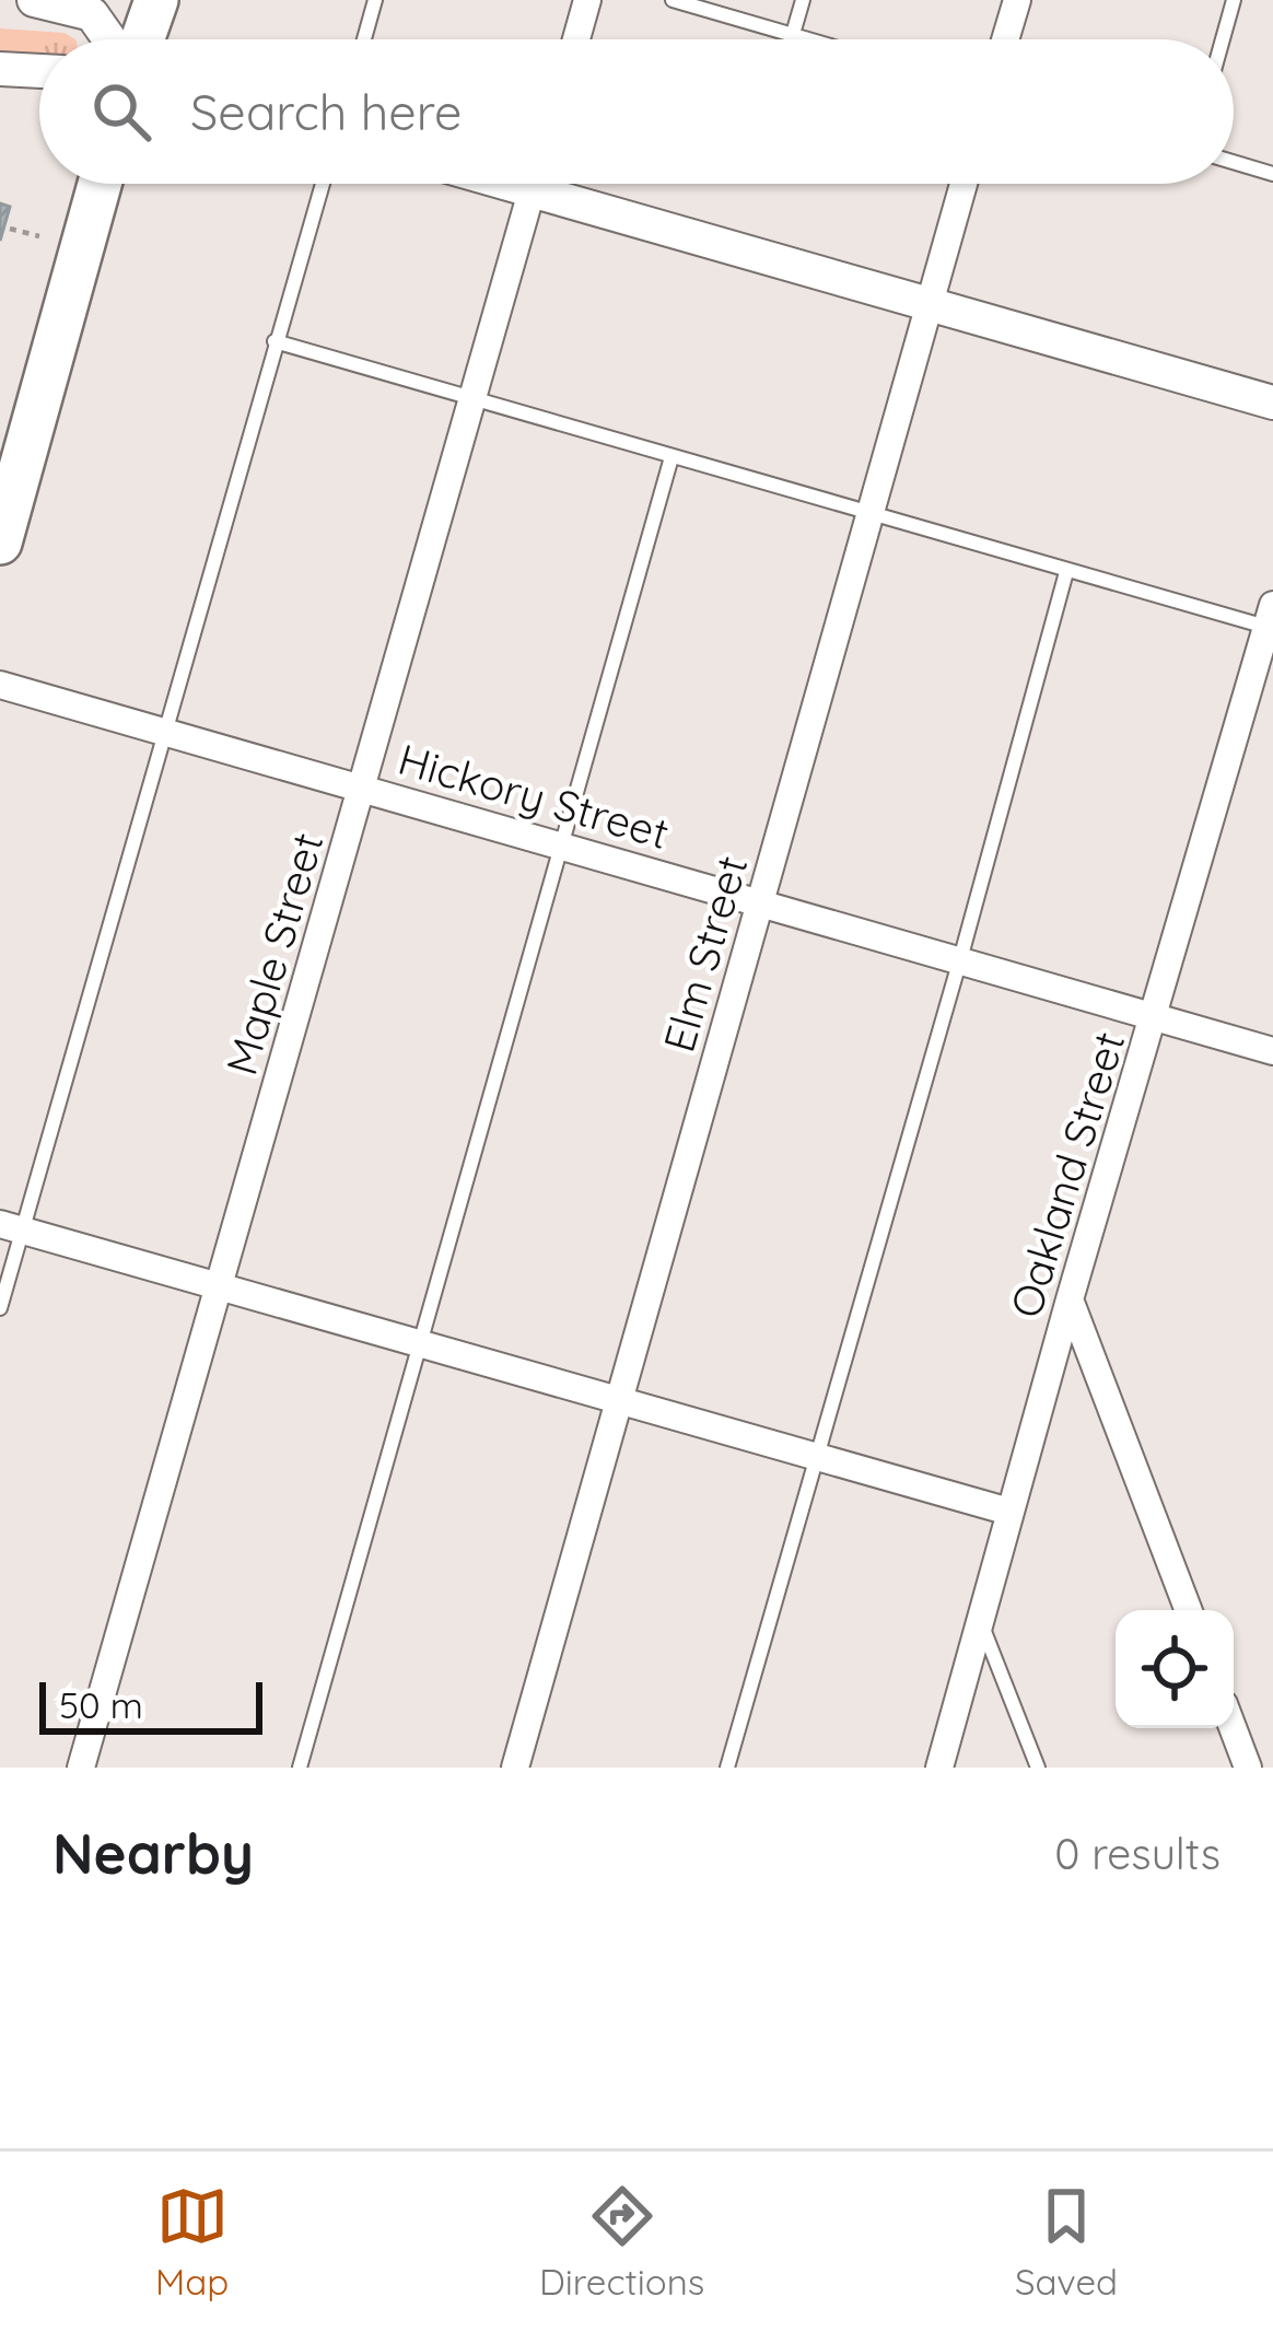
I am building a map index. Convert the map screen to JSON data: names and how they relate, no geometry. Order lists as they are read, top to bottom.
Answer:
{
  "streets": {
    "street": [
      "Hickory Street",
      "Maple Street",
      "Elm Street",
      "Oakland Street"
    ]
  },
  "crossings": [
    ["Hickory Street", "Maple Street"],
    ["Hickory Street", "Elm Street"],
    ["Hickory Street", "Oakland Street"]
  ],
  "scale_bar": "50 m",
  "page": {
    "search": "Search here",
    "scale": "50 m",
    "heading": ["Nearby", "0 results"],
    "nav": ["Map", "Directions", "Saved"]
  }
}
